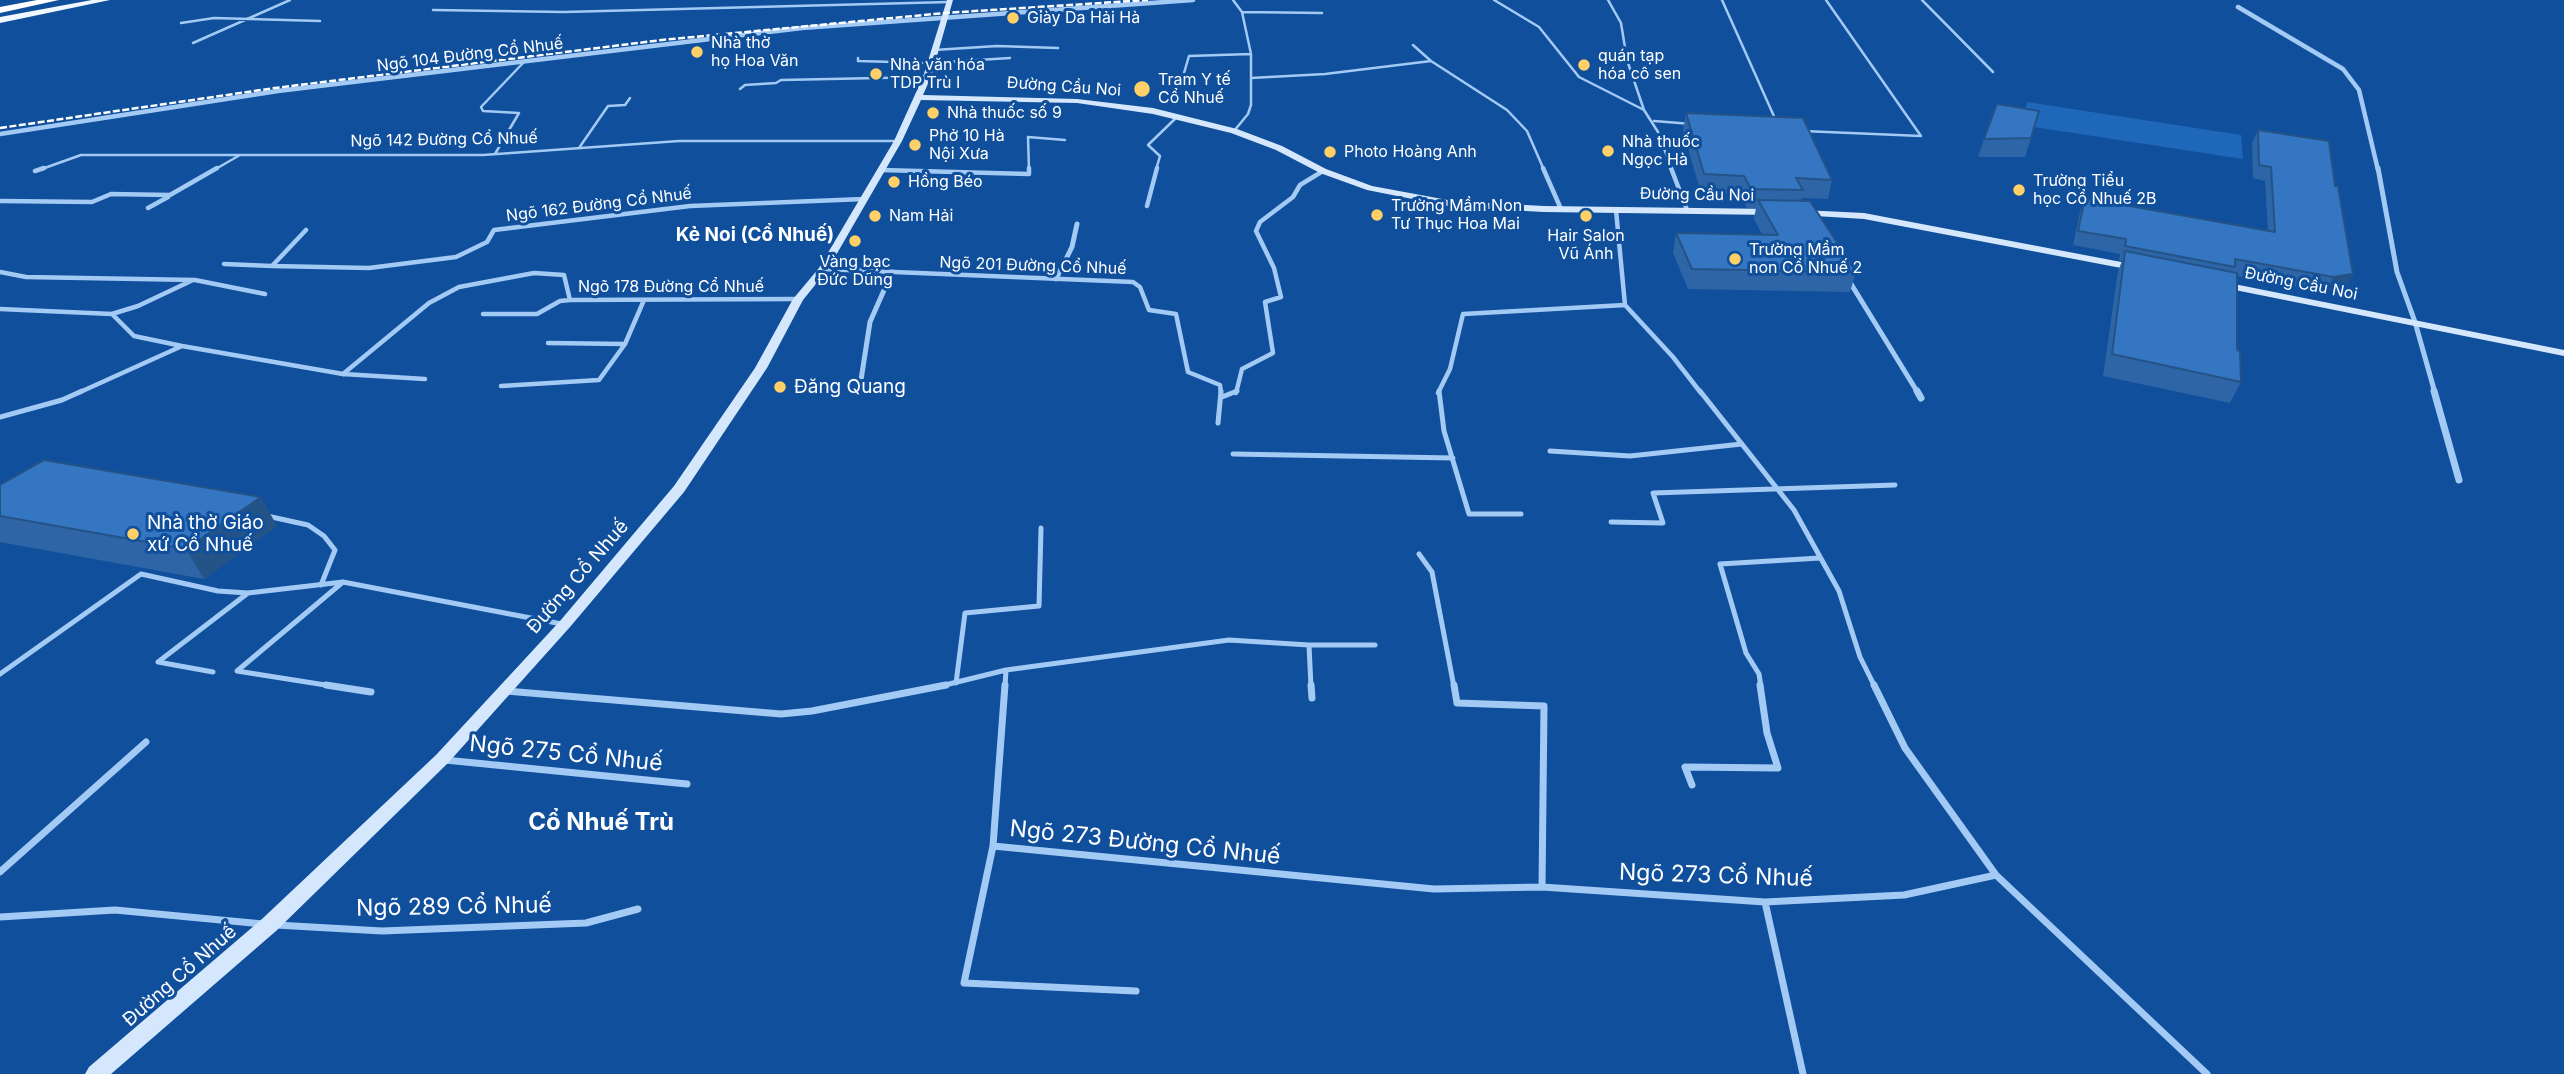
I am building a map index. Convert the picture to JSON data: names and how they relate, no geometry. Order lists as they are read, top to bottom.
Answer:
{
  "streets": {
    "main road": ["Đường Cầu Noi", "Đường Cổ Nhuế"],
    "street": ["Ngõ 104 Đường Cổ Nhuế"],
    "lane": [
      "Ngõ 142 Đường Cổ Nhuế",
      "Ngõ 162 Đường Cổ Nhuế",
      "Ngõ 201 Đường Cổ Nhuế",
      "Ngõ 178 Đường Cổ Nhuế",
      "Ngõ 275 Cổ Nhuế",
      "Ngõ 273 Đường Cổ Nhuế",
      "Ngõ 273 Cổ Nhuế",
      "Ngõ 289 Cổ Nhuế"
    ]
  },
  "crossings": [
    ["Ngõ 104 Đường Cổ Nhuế", "Đường Cổ Nhuế"],
    ["Đường Cầu Noi", "Đường Cổ Nhuế"],
    ["Ngõ 142 Đường Cổ Nhuế", "Đường Cổ Nhuế"],
    ["Ngõ 162 Đường Cổ Nhuế", "Đường Cổ Nhuế"],
    ["Ngõ 201 Đường Cổ Nhuế", "Đường Cổ Nhuế"],
    ["Ngõ 178 Đường Cổ Nhuế", "Đường Cổ Nhuế"],
    ["Đường Cổ Nhuế", "Ngõ 275 Cổ Nhuế"],
    ["Đường Cổ Nhuế", "Ngõ 289 Cổ Nhuế"],
    ["Ngõ 273 Đường Cổ Nhuế", "Ngõ 273 Cổ Nhuế"]
  ],
  "districts": ["Kẻ Noi (Cổ Nhuế)", "Cổ Nhuế Trù"],
  "places": [
    "Giày Da Hải Hà",
    "Nhà thờ họ Hoa Văn",
    "quán tạp hóa cô sen",
    "Nhà văn hóa TDP Trù I",
    "Trạm Y tế Cổ Nhuế",
    "Nhà thuốc số 9",
    "Phở 10 Hà Nội Xưa",
    "Nhà thuốc Ngọc Hà",
    "Photo Hoàng Anh",
    "Hồng Béo",
    "Trường Tiểu học Cổ Nhuế 2B",
    "Trường Mầm Non Tư Thục Hoa Mai",
    "Nam Hải",
    "Hair Salon Vũ Ánh",
    "Vàng bạc Đức Dũng",
    "Trường Mầm non Cổ Nhuế 2",
    "Đăng Quang",
    "Nhà thờ Giáo xứ Cổ Nhuế"
  ]
}
